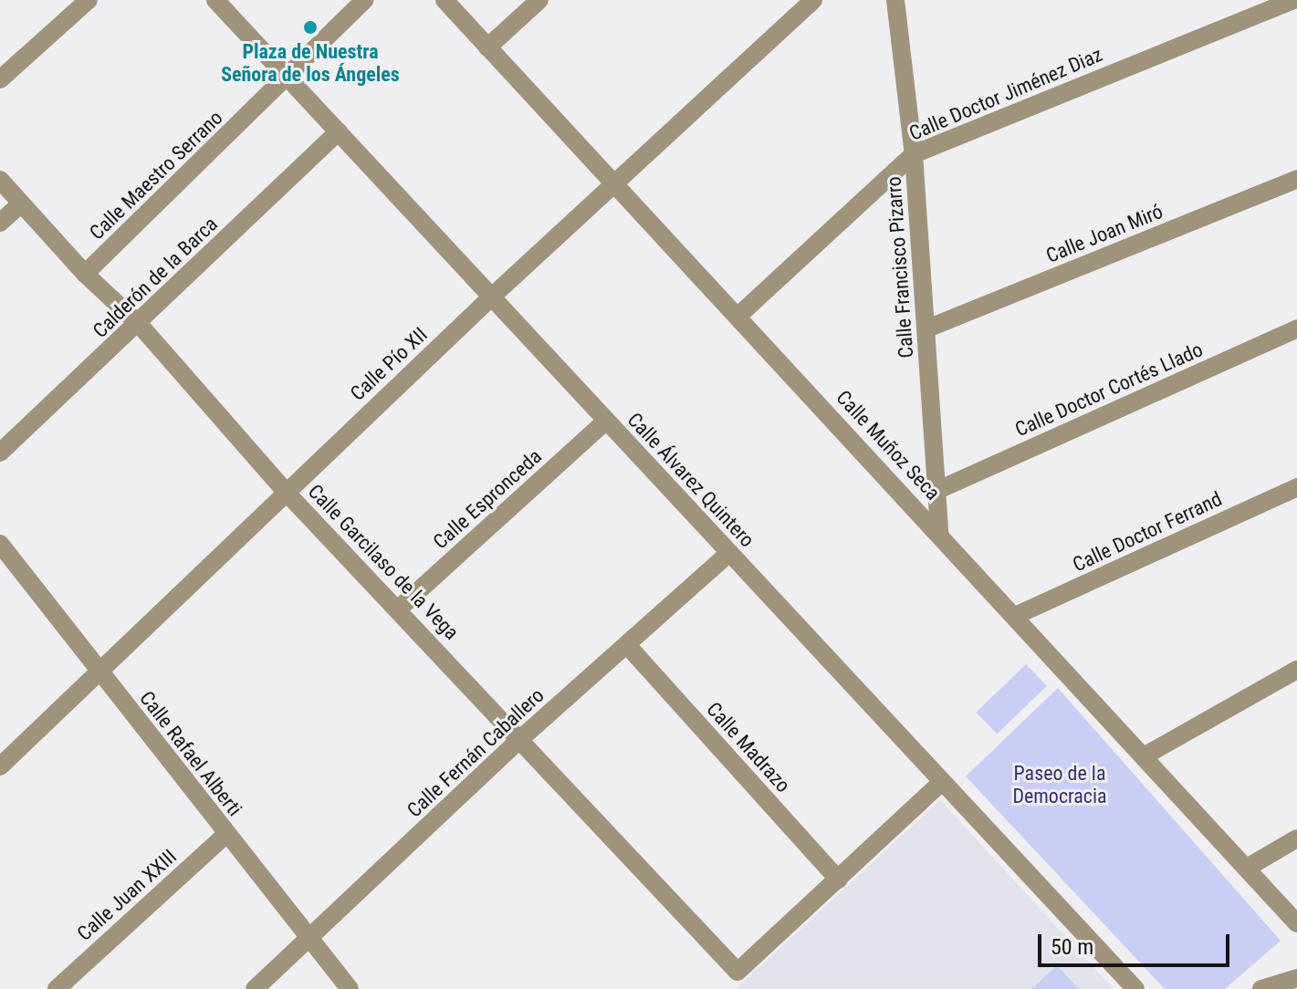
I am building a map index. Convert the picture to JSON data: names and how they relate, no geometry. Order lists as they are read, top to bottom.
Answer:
{
  "streets": {
    "street": [
      "Calle Doctor Jiménez Diaz",
      "Calle Maestro Serrano",
      "Calle Joan Miró",
      "Calle Francisco Pizarro",
      "Calderón de la Barca",
      "Calle Pío XII",
      "Calle Doctor Cortés Llado",
      "Calle Muñoz Seca",
      "Calle Álvarez Quintero",
      "Calle Espronceda",
      "Calle Doctor Ferrand",
      "Calle Garcilaso de la Vega",
      "Calle Madrazo",
      "Calle Fernán Caballero",
      "Calle Rafael Alberti",
      "Calle Juan XXIII"
    ]
  },
  "crossings": [
    ["Calle Doctor Jiménez Diaz", "Calle Francisco Pizarro"],
    ["Calle Doctor Jiménez Diaz", "Calle Muñoz Seca"],
    ["Calle Maestro Serrano", "Calle Álvarez Quintero"],
    ["Calle Maestro Serrano", "Calle Garcilaso de la Vega"],
    ["Calle Joan Miró", "Calle Francisco Pizarro"],
    ["Calle Francisco Pizarro", "Calle Doctor Cortés Llado"],
    ["Calle Francisco Pizarro", "Calle Muñoz Seca"],
    ["Calderón de la Barca", "Calle Álvarez Quintero"],
    ["Calderón de la Barca", "Calle Garcilaso de la Vega"],
    ["Calle Pío XII", "Calle Muñoz Seca"],
    ["Calle Pío XII", "Calle Álvarez Quintero"],
    ["Calle Pío XII", "Calle Garcilaso de la Vega"],
    ["Calle Pío XII", "Calle Rafael Alberti"],
    ["Calle Muñoz Seca", "Calle Doctor Ferrand"],
    ["Calle Álvarez Quintero", "Calle Espronceda"],
    ["Calle Álvarez Quintero", "Calle Fernán Caballero"],
    ["Calle Espronceda", "Calle Garcilaso de la Vega"],
    ["Calle Garcilaso de la Vega", "Calle Madrazo"],
    ["Calle Garcilaso de la Vega", "Calle Fernán Caballero"],
    ["Calle Madrazo", "Calle Fernán Caballero"],
    ["Calle Fernán Caballero", "Calle Rafael Alberti"],
    ["Calle Rafael Alberti", "Calle Juan XXIII"]
  ],
  "parks": ["Paseo de la Democracia"],
  "places": ["Plaza de Nuestra Señora de los Ángeles"],
  "scale_bar": "50 m"
}
